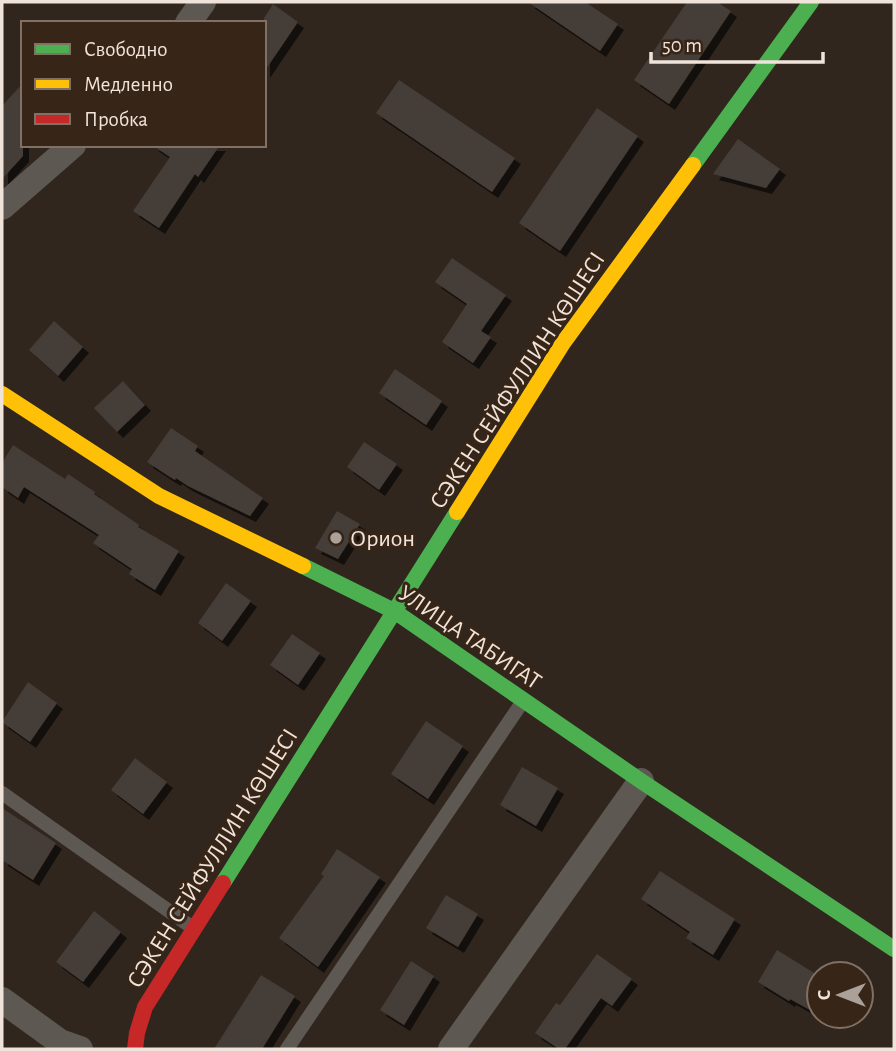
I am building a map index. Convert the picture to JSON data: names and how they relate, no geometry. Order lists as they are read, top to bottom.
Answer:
{
  "streets": {
    "street": ["СӘКЕН СЕЙФУЛЛИН КӨШЕСІ", "УЛИЦА ТАБИГАТ"]
  },
  "crossings": [
    ["СӘКЕН СЕЙФУЛЛИН КӨШЕСІ", "УЛИЦА ТАБИГАТ"]
  ],
  "places": ["Орион"],
  "legend": ["Свободно", "Медленно", "Пробка"],
  "scale_bar": "50 m",
  "north": "left"
}
